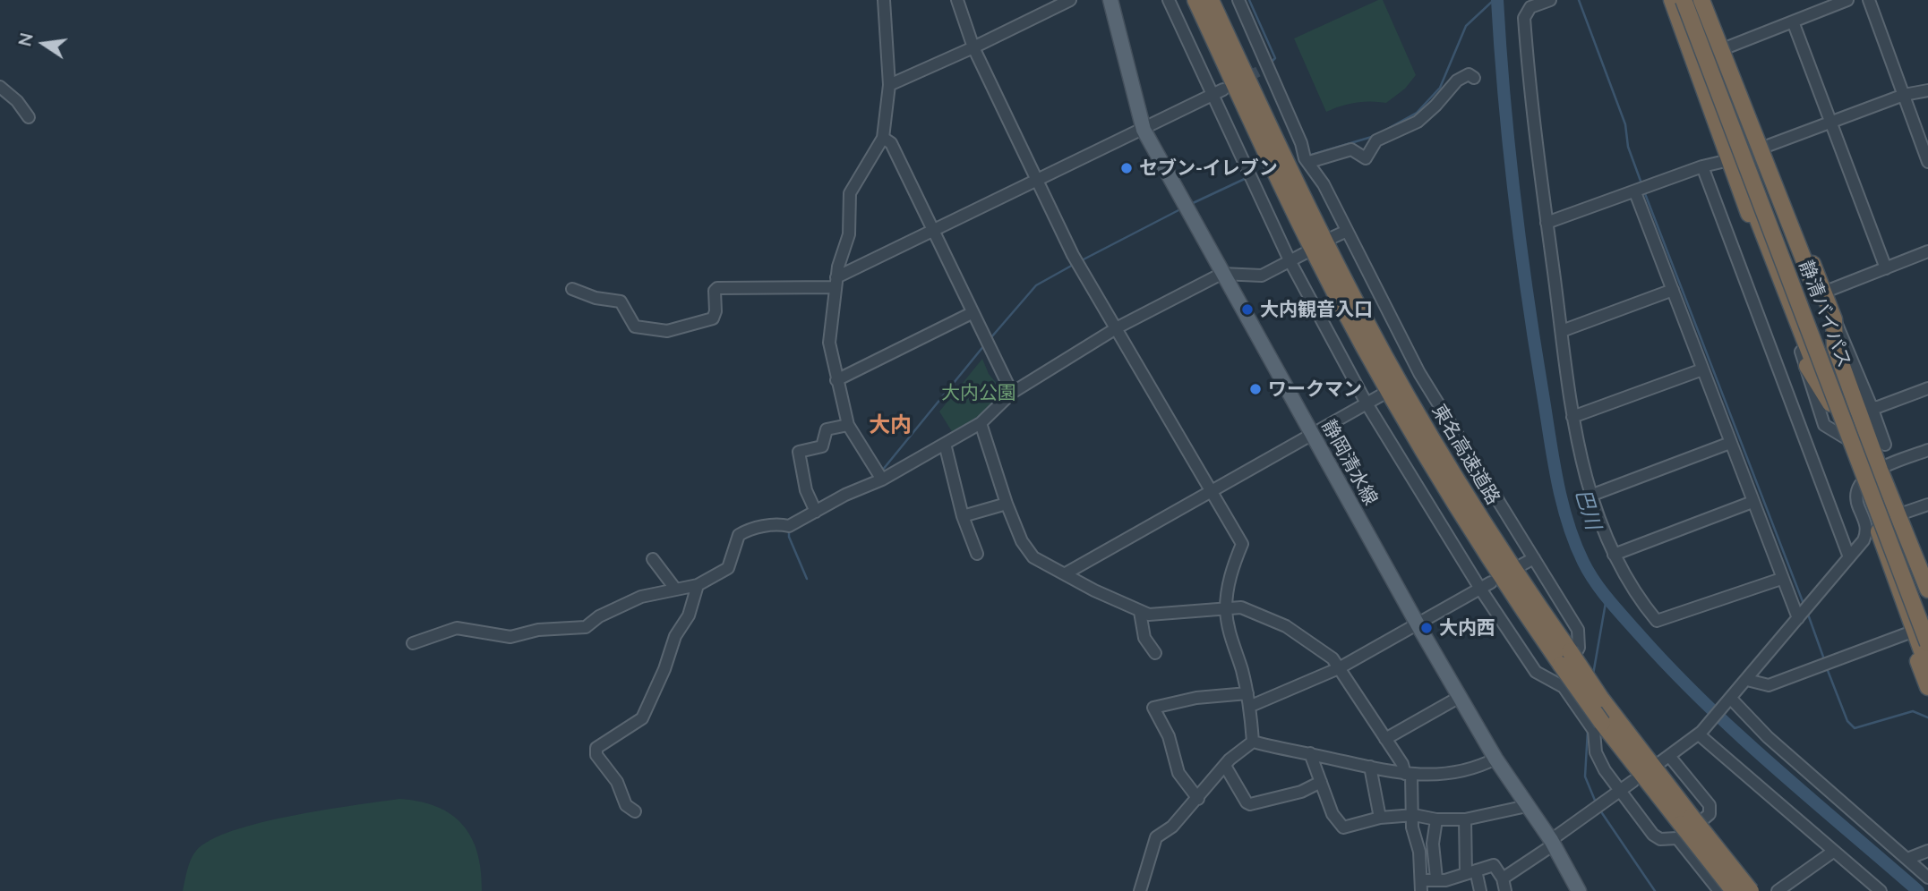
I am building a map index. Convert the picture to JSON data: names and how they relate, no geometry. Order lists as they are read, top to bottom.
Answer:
{
  "streets": {
    "highway": ["静清バイパス", "東名高速道路"],
    "main road": ["静岡清水線"]
  },
  "districts": ["大内"],
  "water": ["巴川"],
  "parks": ["大内公園"],
  "places": [
    "セブン-イレブン",
    "大内観音入口",
    "ワークマン",
    "大内西"
  ],
  "north": "left"
}
